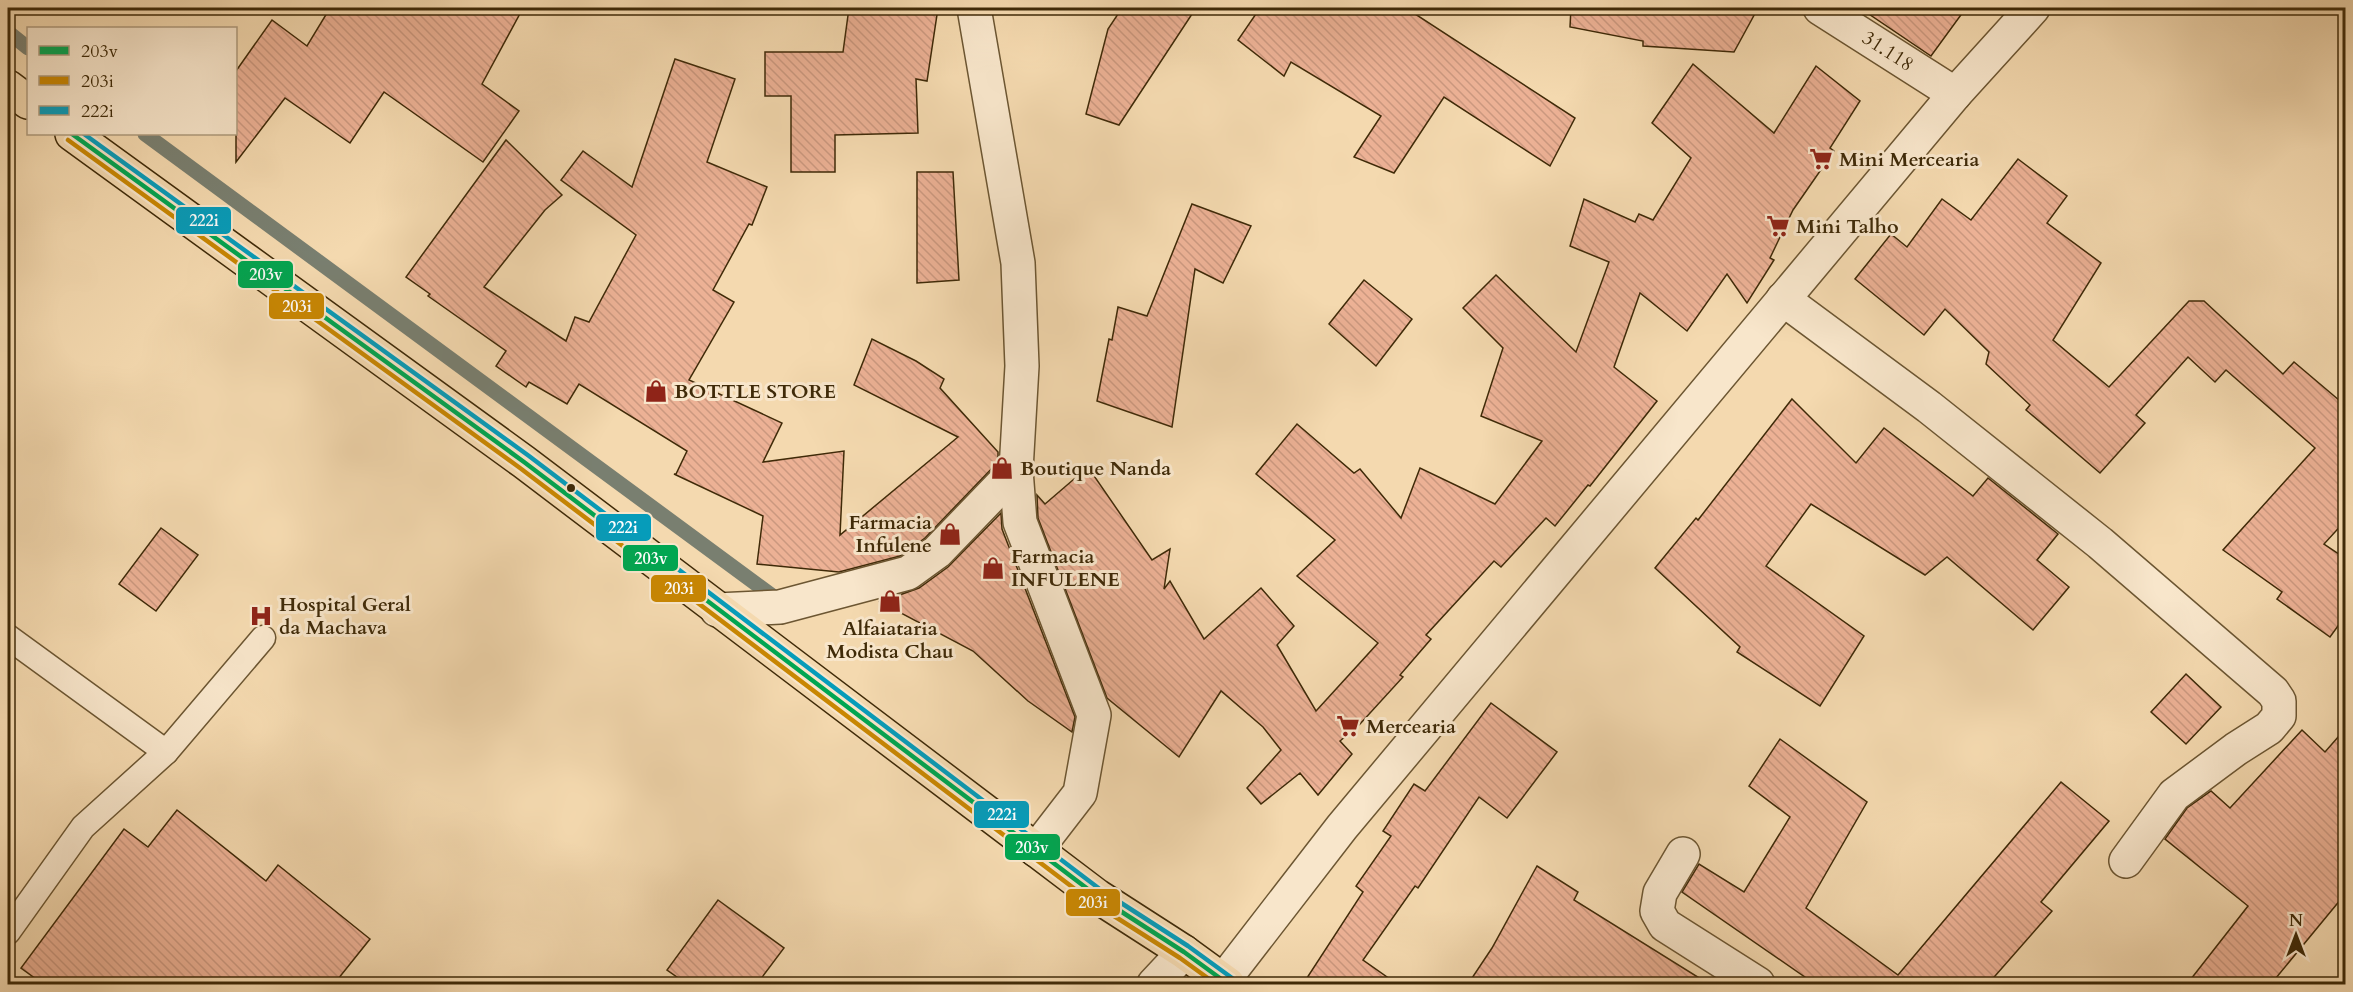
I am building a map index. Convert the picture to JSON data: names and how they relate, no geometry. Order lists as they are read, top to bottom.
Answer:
{
  "streets": {
    "street": ["31.118"]
  },
  "places": {
    "supermarket": ["Mini Mercearia", "Mini Talho", "Mercearia"],
    "shop": [
      "BOTTLE STORE",
      "Boutique Nanda",
      "Farmacia Infulene",
      "Farmacia INFULENE",
      "Alfaiataria Modista Chau"
    ],
    "hospital": ["Hospital Geral da Machava"]
  },
  "lines": ["transit line 203v", "transit line 222i", "transit line 203i"],
  "legend": ["203v", "203i", "222i"],
  "north": "top"
}
